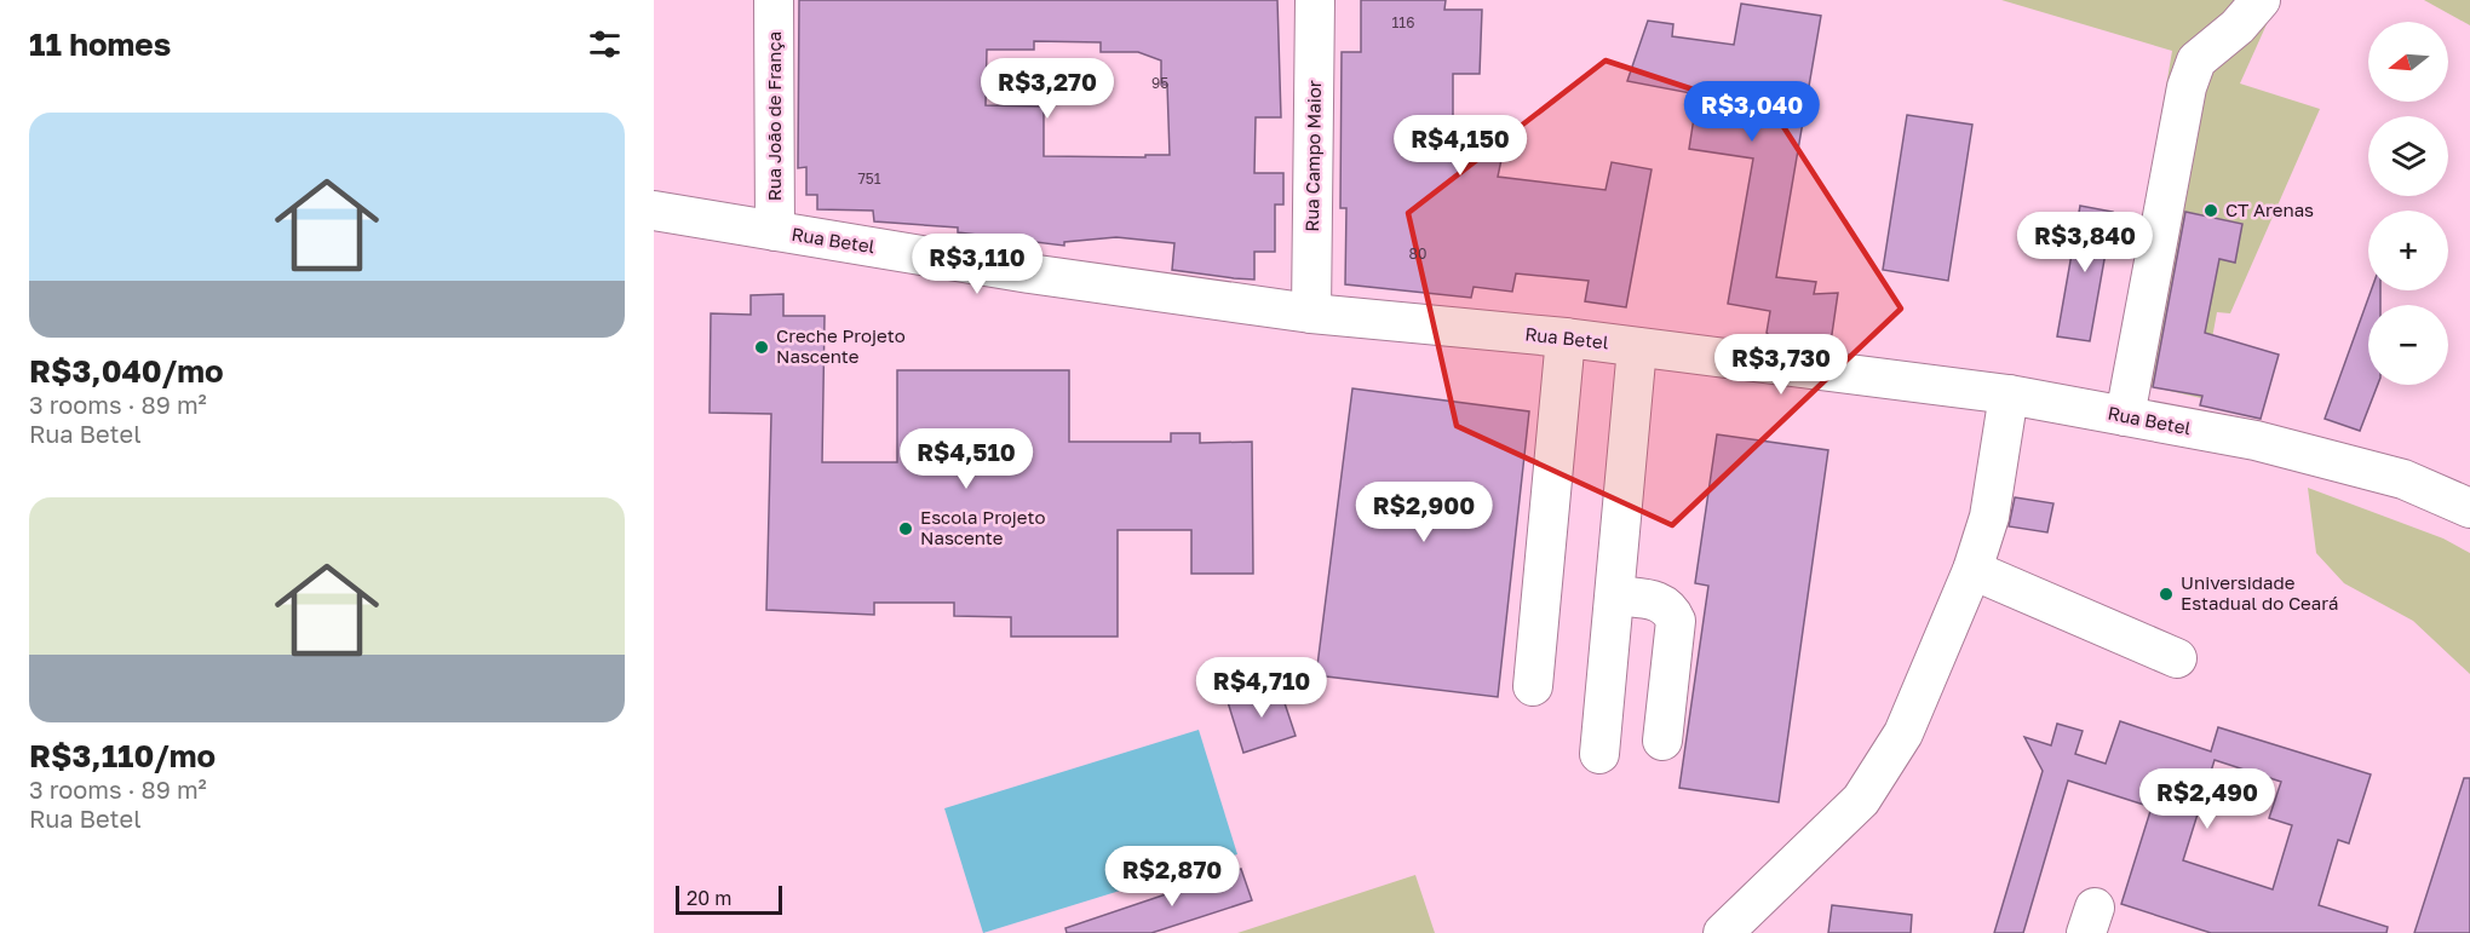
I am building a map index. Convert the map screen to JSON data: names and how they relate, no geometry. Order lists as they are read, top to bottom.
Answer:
{
  "streets": {
    "street": ["Rua João de França", "Rua Campo Maior", "Rua Betel"]
  },
  "crossings": [
    ["Rua João de França", "Rua Betel"],
    ["Rua Campo Maior", "Rua Betel"]
  ],
  "places": [
    "CT Arenas",
    "Creche Projeto Nascente",
    "Escola Projeto Nascente",
    "Universidade Estadual do Ceará"
  ],
  "house_numbers": [
    "116",
    "95",
    "751",
    "80"
  ],
  "scale_bar": "20 m",
  "north": "left",
  "page": {
    "heading": "11 homes",
    "map_buttons": ["+", "−"],
    "price": [
      "R$3,270",
      "R$3,040",
      "R$4,150",
      "R$3,840",
      "R$3,110",
      "R$3,730",
      "R$4,510",
      "R$2,900",
      "R$4,710",
      "R$2,490",
      "R$2,870"
    ],
    "list": [
      {
        "name": "R$3,040/mo",
        "note": "3 rooms · 89 m² · Rua Betel"
      },
      {
        "name": "R$3,110/mo",
        "note": "3 rooms · 89 m² · Rua Betel"
      }
    ],
    "scale": "20 m"
  }
}
